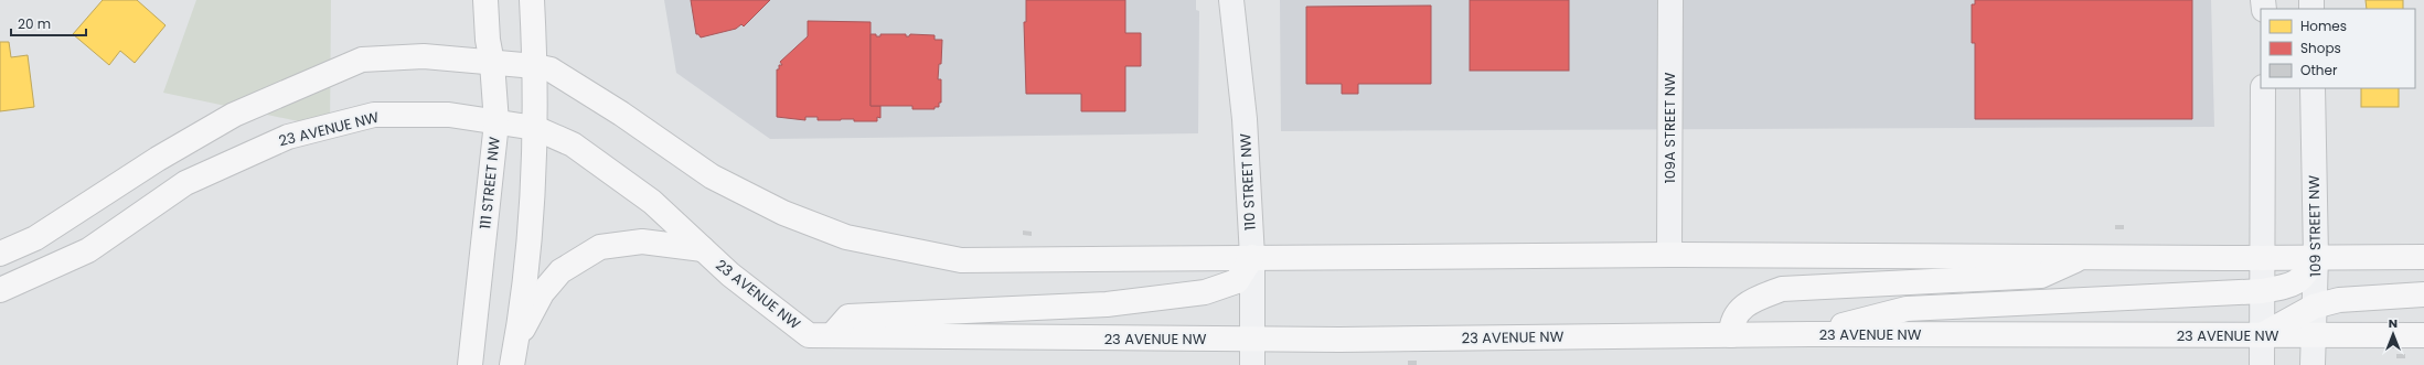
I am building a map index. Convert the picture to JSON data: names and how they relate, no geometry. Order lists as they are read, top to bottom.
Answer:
{
  "streets": {
    "main road": ["23 AVENUE NW", "111 STREET NW"],
    "street": ["109A STREET NW", "110 STREET NW", "109 STREET NW"]
  },
  "crossings": [
    ["23 AVENUE NW", "110 STREET NW"],
    ["23 AVENUE NW", "111 STREET NW"],
    ["23 AVENUE NW", "109 STREET NW"]
  ],
  "legend": ["Homes", "Shops", "Other"],
  "scale_bar": "20 m",
  "north": "top"
}
